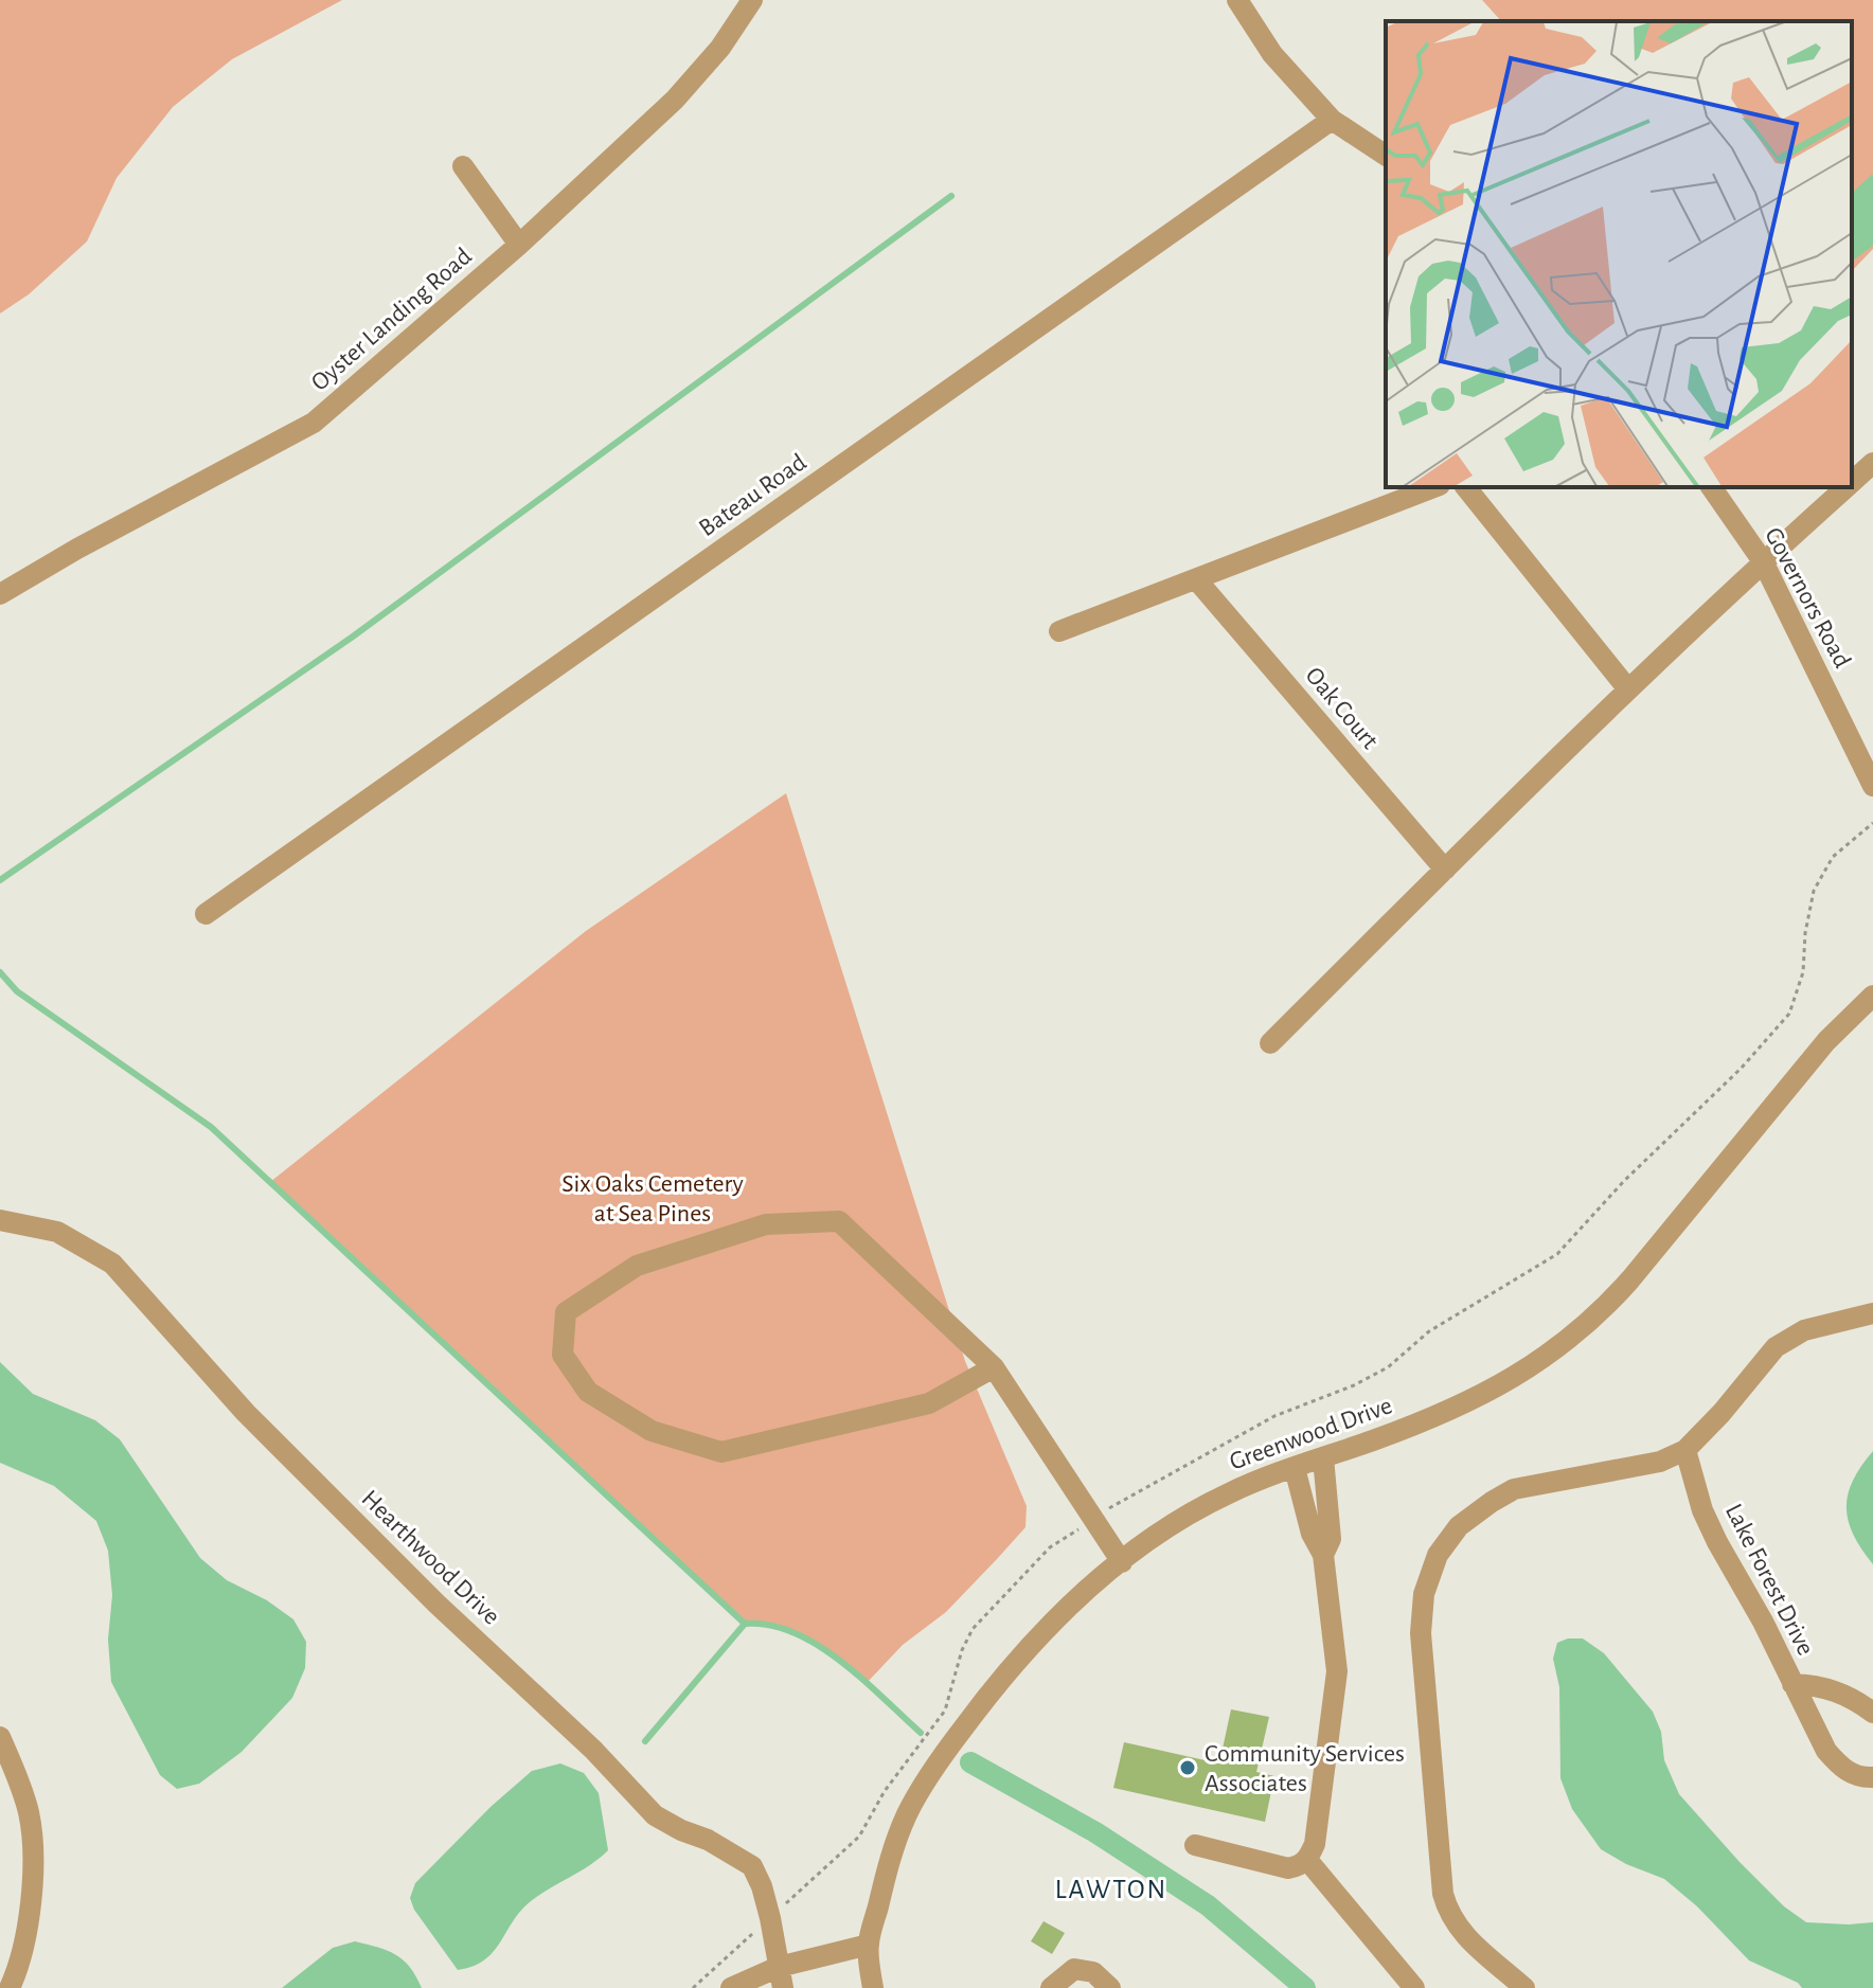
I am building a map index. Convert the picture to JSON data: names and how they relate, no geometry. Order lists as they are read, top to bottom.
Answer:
{
  "streets": {
    "street": [
      "Oyster Landing Road",
      "Bateau Road",
      "Governors Road",
      "Oak Court",
      "Greenwood Drive",
      "Hearthwood Drive",
      "Lake Forest Drive"
    ]
  },
  "districts": ["LAWTON"],
  "parks": ["Six Oaks Cemetery at Sea Pines"],
  "places": ["Community Services Associates"]
}
